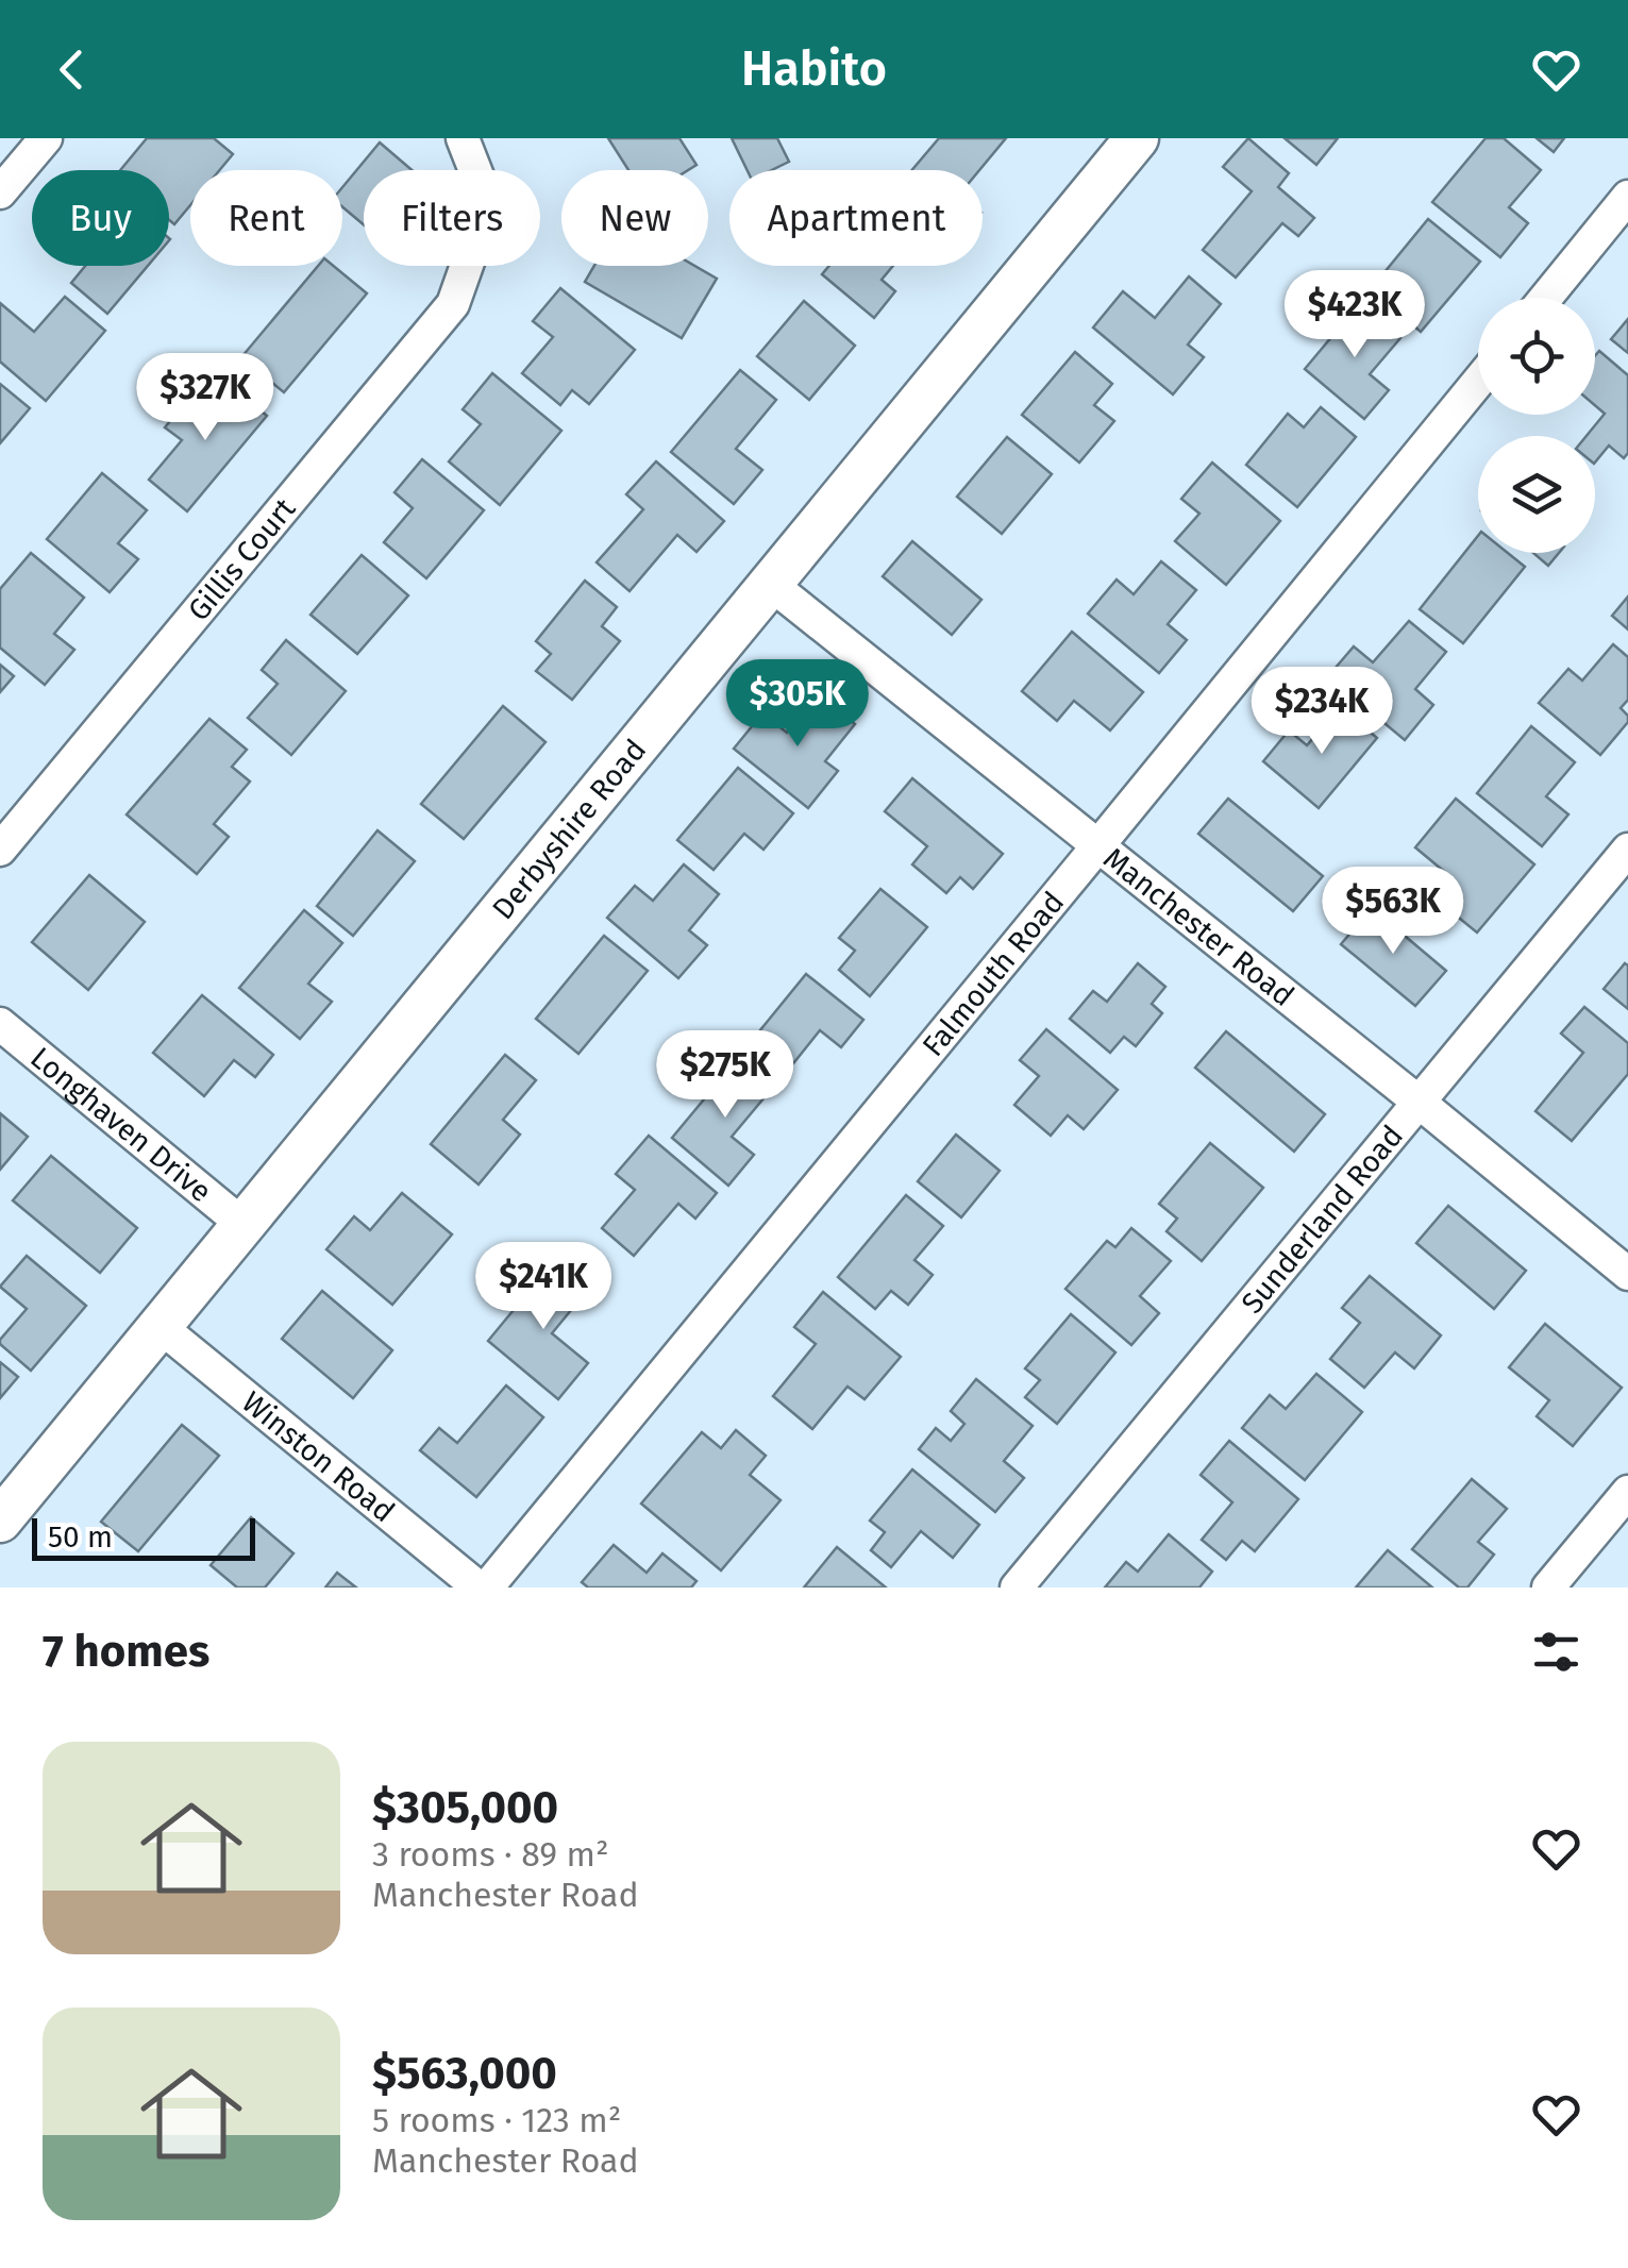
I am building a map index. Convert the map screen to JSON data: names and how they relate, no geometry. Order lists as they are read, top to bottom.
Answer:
{
  "streets": {
    "street": [
      "Gillis Court",
      "Derbyshire Road",
      "Manchester Road",
      "Falmouth Road",
      "Longhaven Drive",
      "Sunderland Road",
      "Winston Road"
    ]
  },
  "crossings": [
    ["Derbyshire Road", "Manchester Road"],
    ["Derbyshire Road", "Longhaven Drive"],
    ["Derbyshire Road", "Winston Road"],
    ["Manchester Road", "Falmouth Road"],
    ["Manchester Road", "Sunderland Road"]
  ],
  "scale_bar": "50 m",
  "page": {
    "header": "Habito",
    "chip": [
      "Buy",
      "Rent",
      "Filters",
      "New",
      "Apartment"
    ],
    "price": [
      "$423K",
      "$327K",
      "$305K",
      "$234K",
      "$563K",
      "$275K",
      "$241K"
    ],
    "scale": "50 m",
    "heading": "7 homes",
    "list": [
      {
        "name": "$305,000",
        "note": "3 rooms · 89 m² · Manchester Road"
      },
      {
        "name": "$563,000",
        "note": "5 rooms · 123 m² · Manchester Road"
      }
    ]
  }
}
